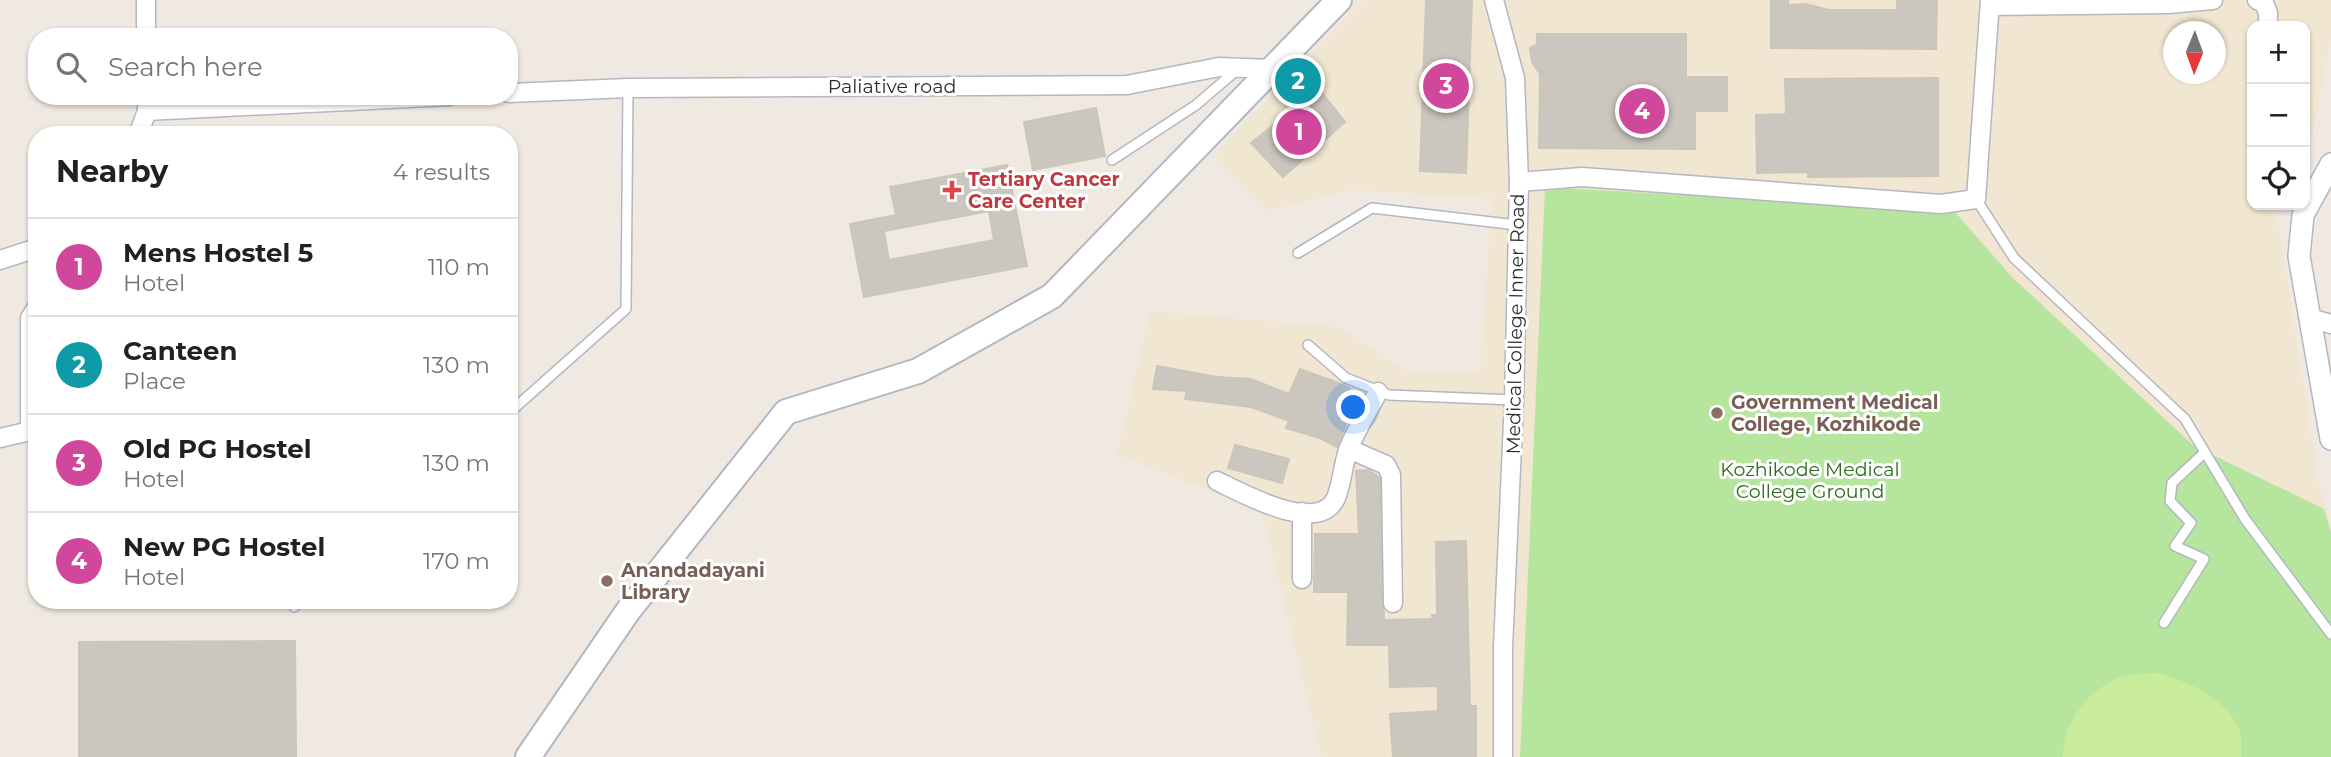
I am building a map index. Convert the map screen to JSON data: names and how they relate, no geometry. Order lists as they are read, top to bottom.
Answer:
{
  "streets": {
    "street": ["Paliative road", "Medical College Inner Road"]
  },
  "parks": ["Kozhikode Medical College Ground"],
  "places": {
    "health": ["Tertiary Cancer Care Center"],
    "other": ["Government Medical College, Kozhikode", "Anandadayani Library"]
  },
  "north": "bottom",
  "page": {
    "map_buttons": ["+", "−"],
    "search": "Search here",
    "pins": [
      "2",
      "3",
      "4",
      "1"
    ],
    "heading": ["Nearby", "4 results"],
    "list": [
      {
        "mark": "1",
        "name": "Mens Hostel 5",
        "note": "Hotel",
        "value": "110 m"
      },
      {
        "mark": "2",
        "name": "Canteen",
        "note": "Place",
        "value": "130 m"
      },
      {
        "mark": "3",
        "name": "Old PG Hostel",
        "note": "Hotel",
        "value": "130 m"
      },
      {
        "mark": "4",
        "name": "New PG Hostel",
        "note": "Hotel",
        "value": "170 m"
      }
    ]
  }
}
